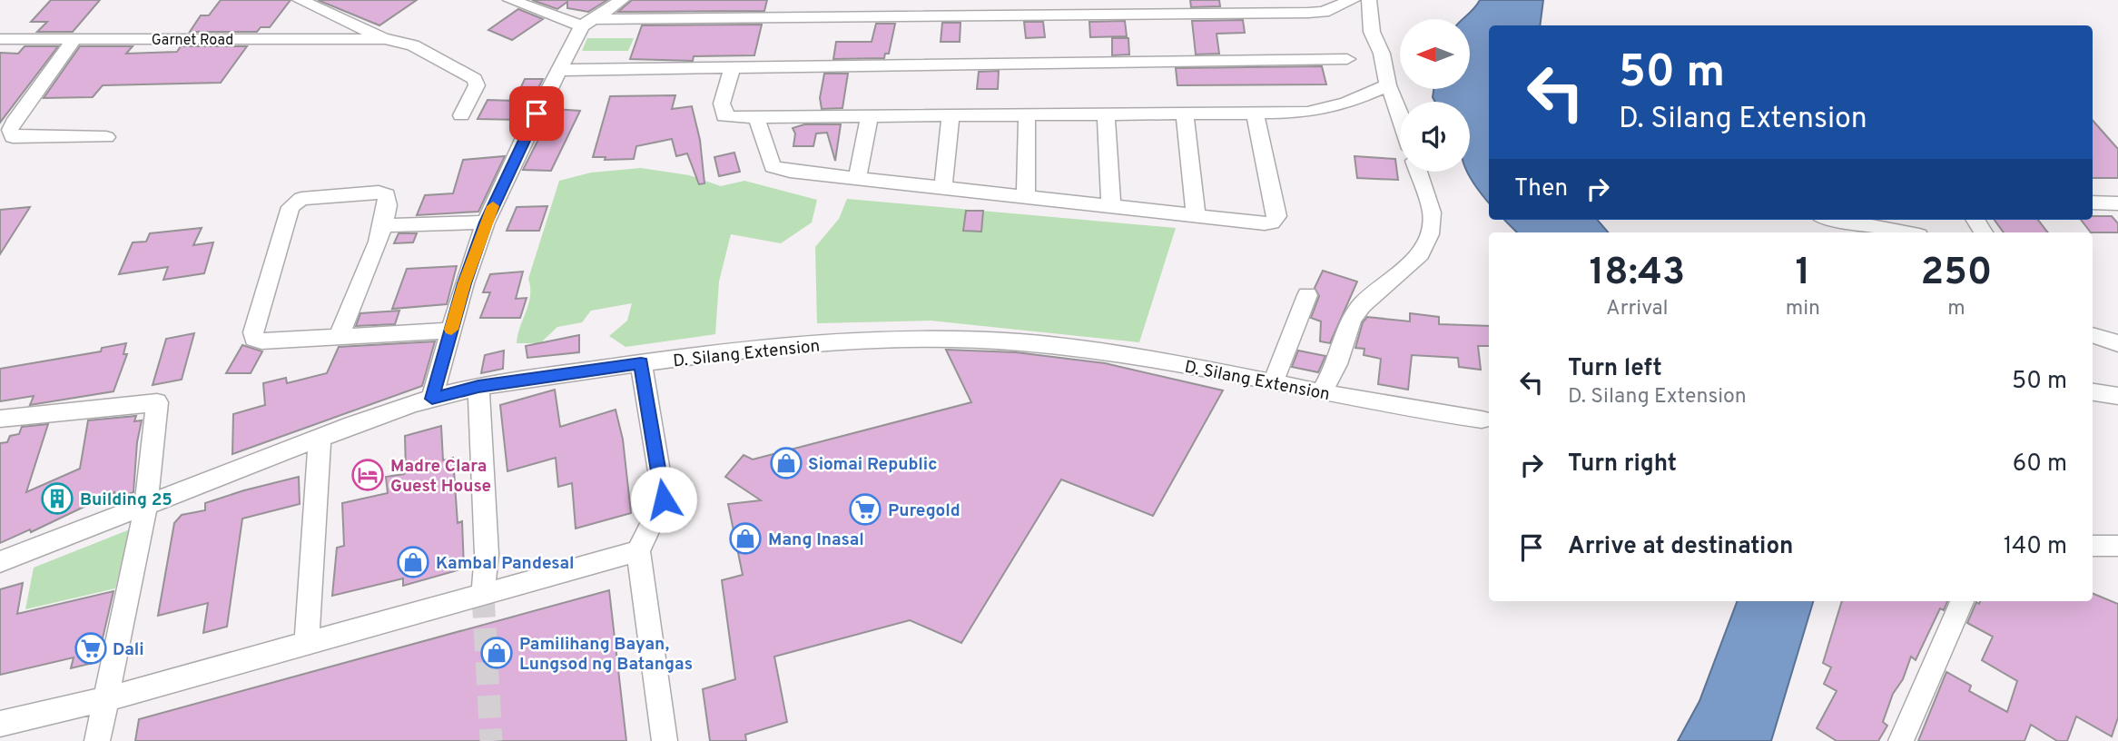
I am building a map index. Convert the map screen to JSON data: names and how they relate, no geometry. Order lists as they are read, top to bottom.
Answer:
{
  "streets": {
    "street": ["Garnet Road", "D. Silang Extension"]
  },
  "places": {
    "shop": [
      "Siomai Republic",
      "Mang Inasal",
      "Kambal Pandesal",
      "Pamilihang Bayan, Lungsod ng Batangas"
    ],
    "hotel": ["Madre Clara Guest House"],
    "building": ["Building 25"],
    "supermarket": ["Puregold", "Dali"]
  },
  "north": "left",
  "page": {
    "turn": ["50 m", "D. Silang Extension"],
    "then": "Then",
    "eta": [
      "18:43",
      "Arrival",
      "1",
      "min",
      "250",
      "m"
    ],
    "list": [
      {
        "name": "Turn left",
        "note": "D. Silang Extension",
        "value": "50 m"
      },
      {
        "name": "Turn right",
        "value": "60 m"
      },
      {
        "name": "Arrive at destination",
        "value": "140 m"
      }
    ]
  }
}
